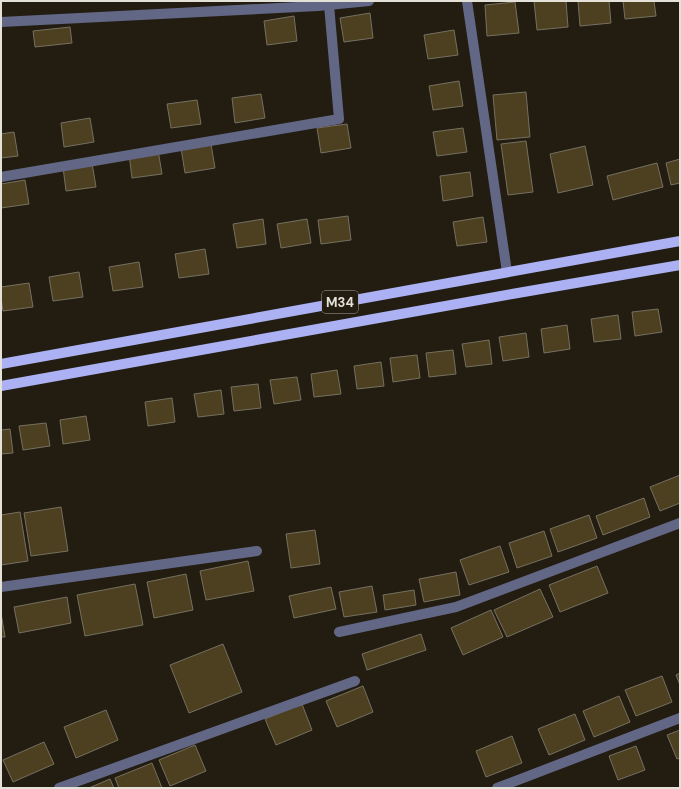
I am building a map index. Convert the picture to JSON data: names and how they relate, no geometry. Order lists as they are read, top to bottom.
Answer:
{
  "streets": {
    "main road": ["M34"]
  }
}
